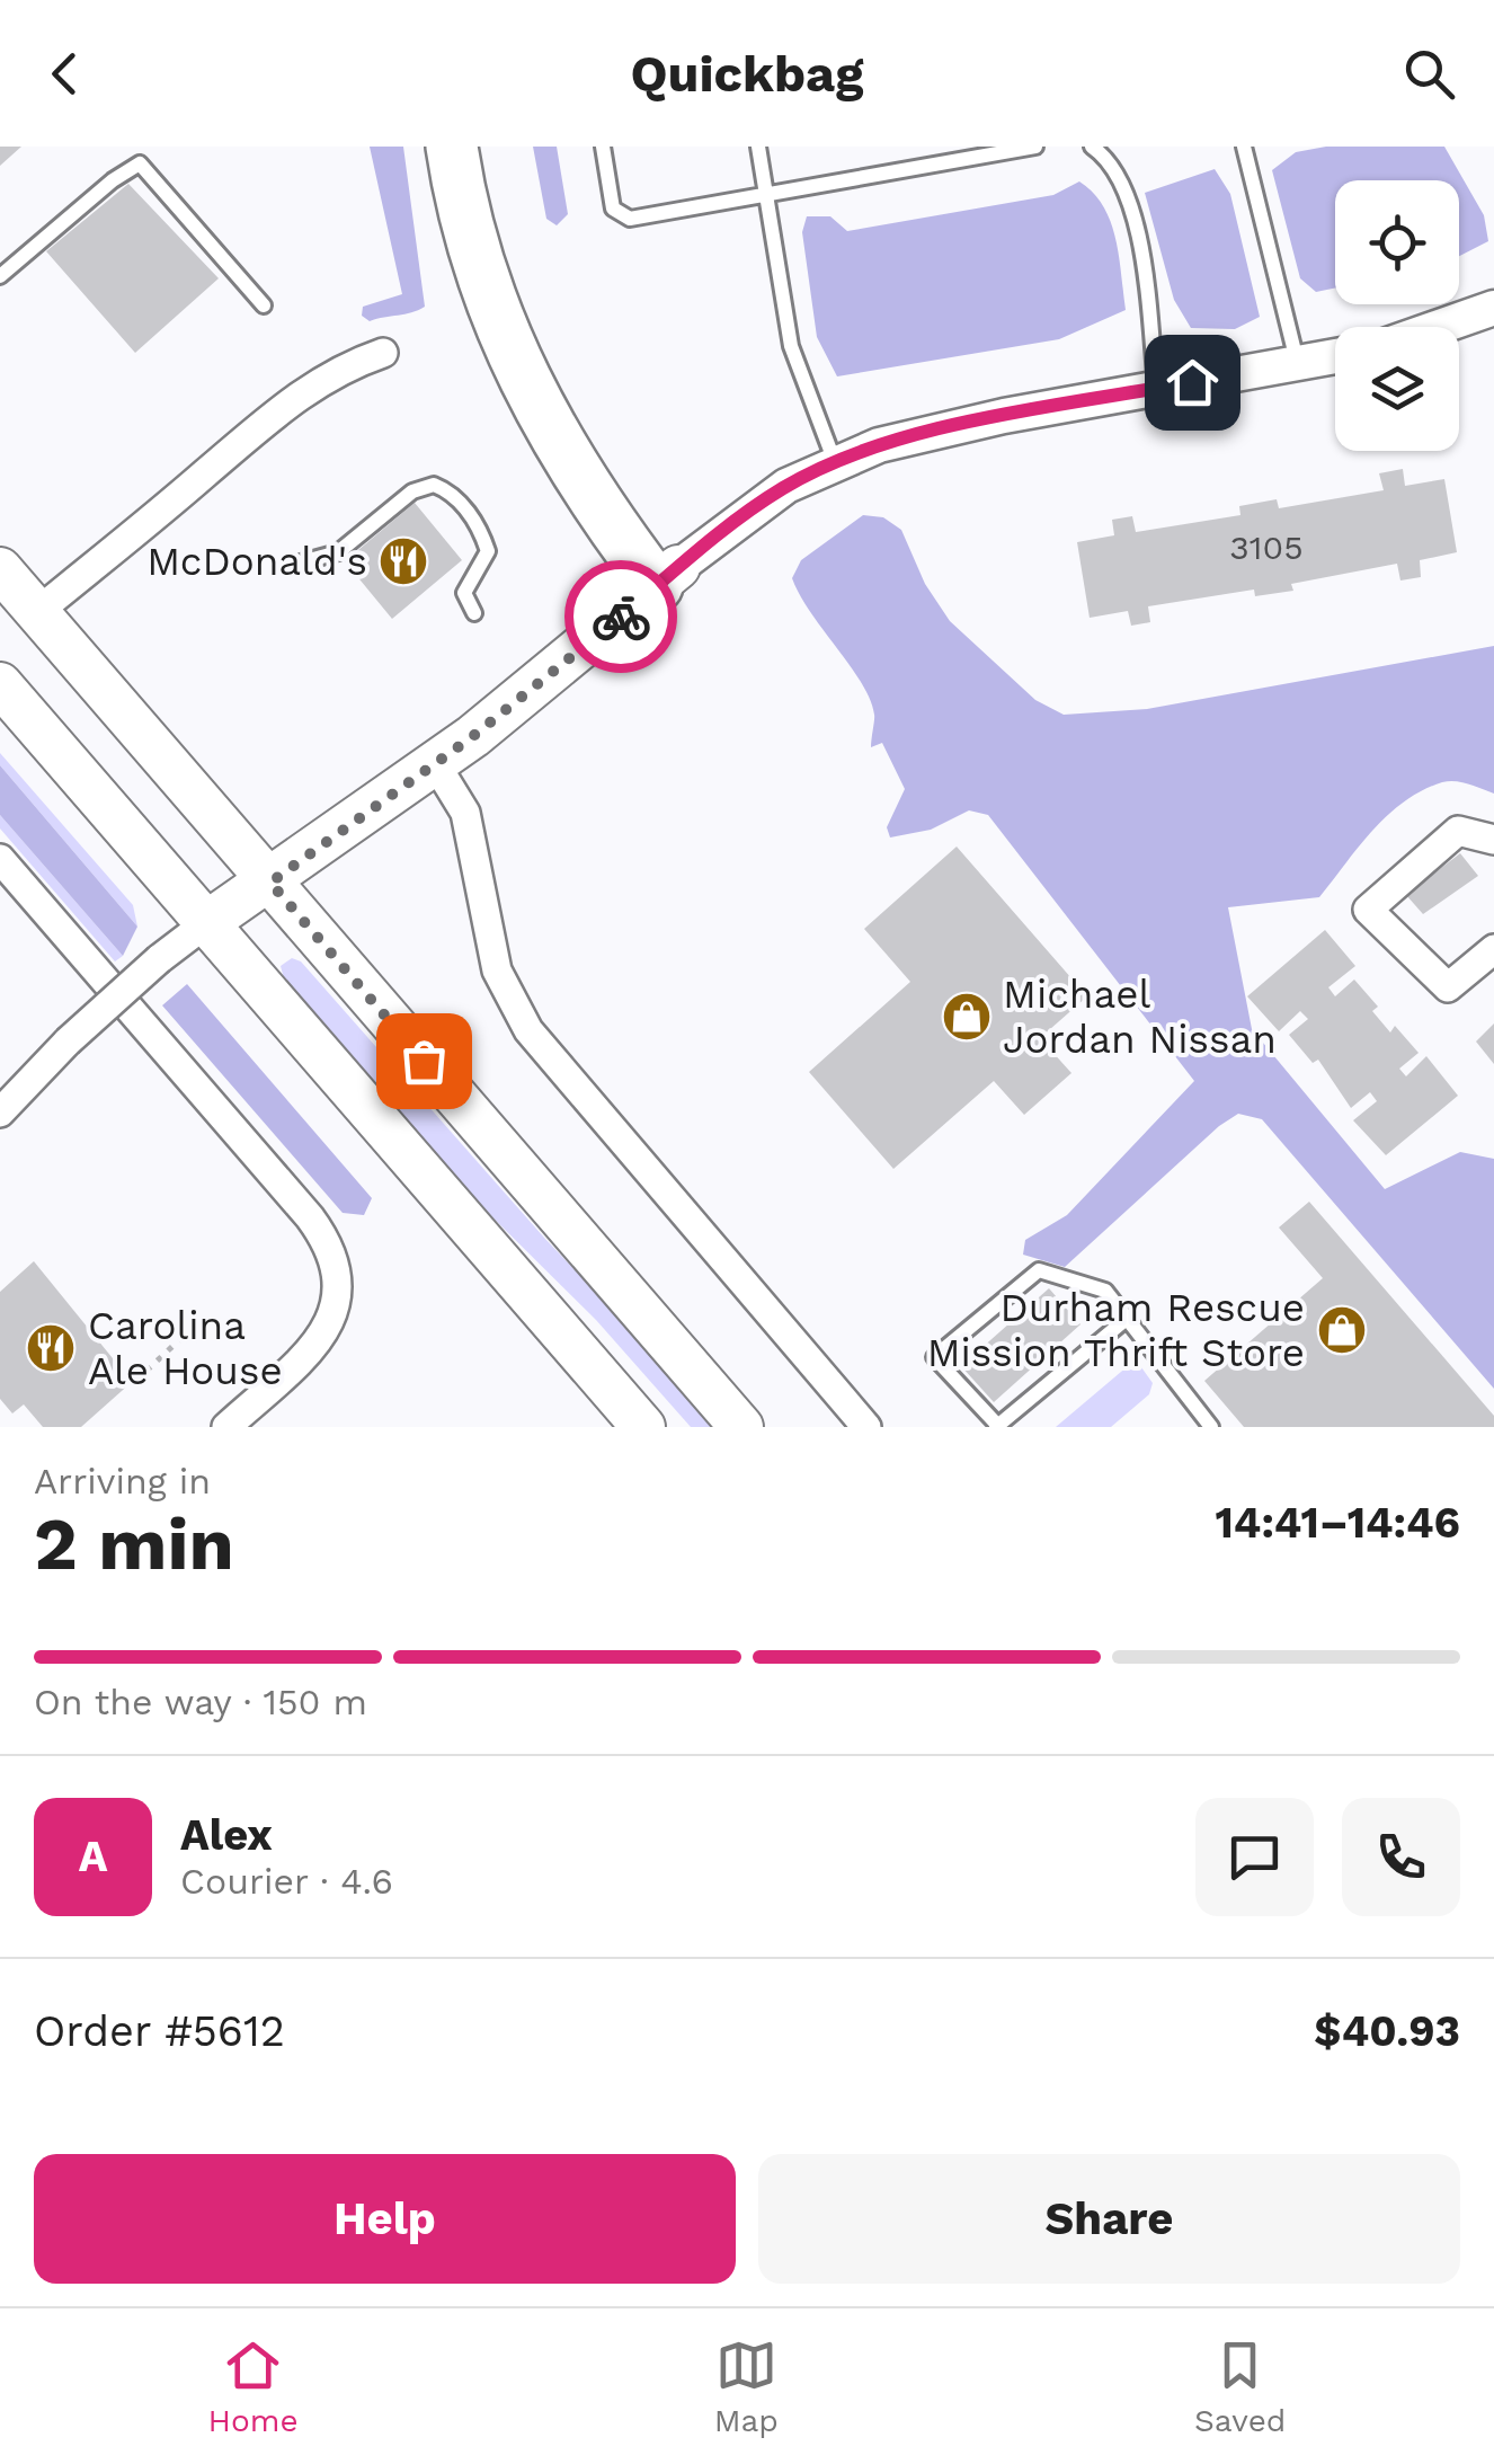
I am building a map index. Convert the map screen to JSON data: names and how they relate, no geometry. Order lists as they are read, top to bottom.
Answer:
{
  "places": {
    "restaurant": ["McDonald's", "Carolina Ale House"],
    "shop": ["Michael Jordan Nissan", "Durham Rescue Mission Thrift Store"]
  },
  "house_numbers": ["3105"],
  "page": {
    "header": "Quickbag",
    "heading": ["2 min", "Arriving in", "14:41–14:46"],
    "panel": [
      "Alex",
      "Courier · 4.6",
      "Order #5612",
      "$40.93"
    ],
    "bar": "On the way · 150 m",
    "round": "A",
    "buttons": ["Help", "Share"],
    "tabs": ["Home", "Map", "Saved"]
  }
}
